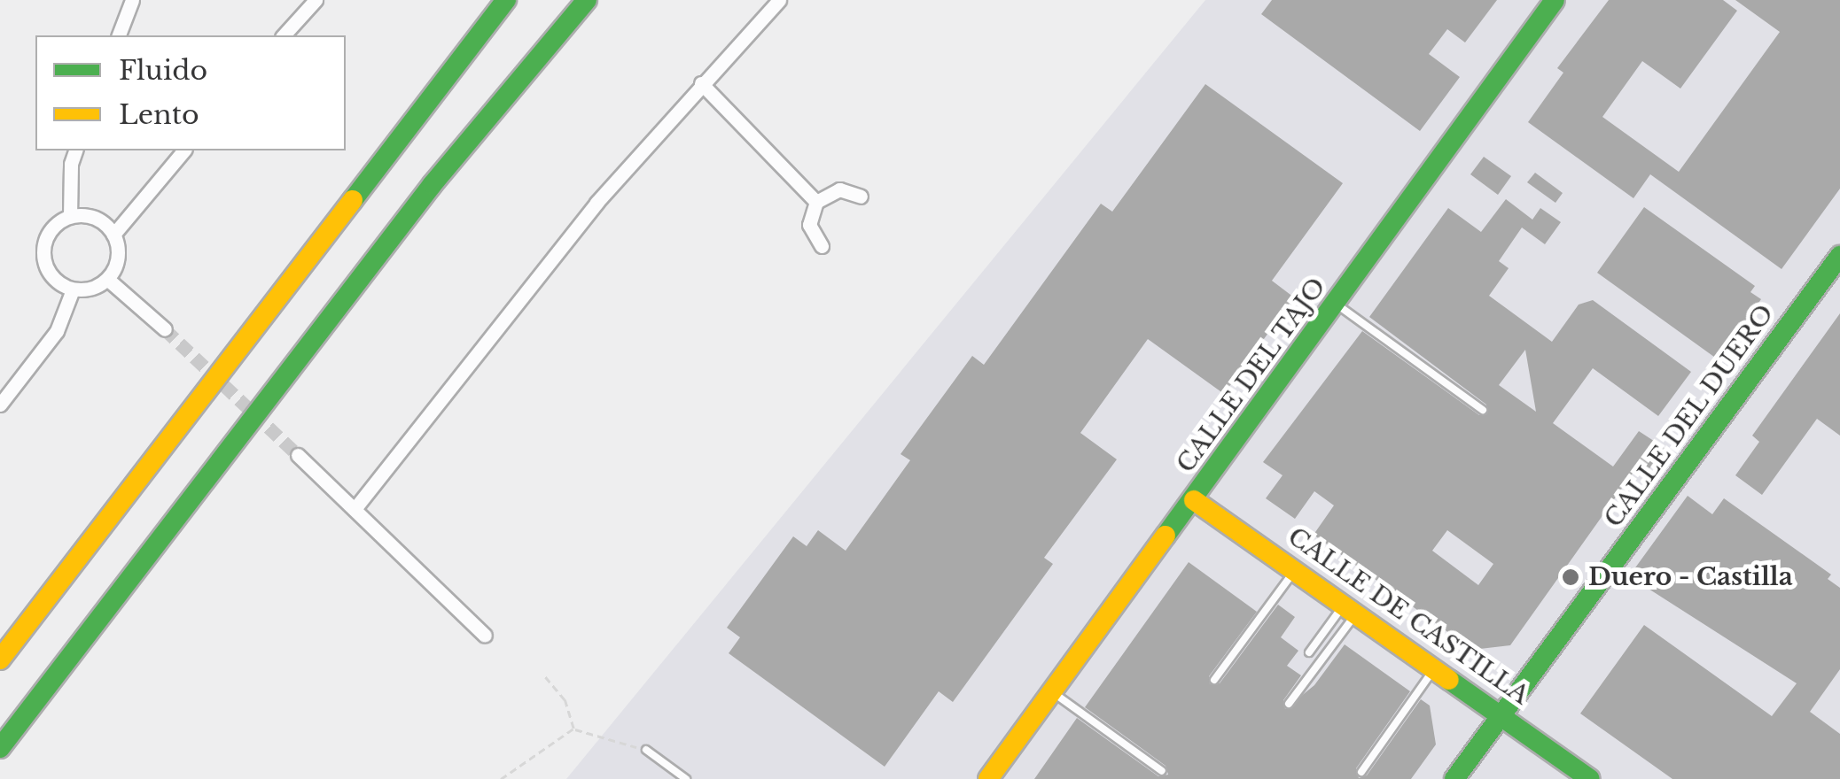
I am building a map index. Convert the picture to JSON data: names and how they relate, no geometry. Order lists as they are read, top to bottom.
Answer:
{
  "streets": {
    "main road": ["CALLE DEL TAJO", "CALLE DEL DUERO", "CALLE DE CASTILLA"]
  },
  "crossings": [
    ["CALLE DEL TAJO", "CALLE DE CASTILLA"],
    ["CALLE DEL DUERO", "CALLE DE CASTILLA"]
  ],
  "places": ["Duero - Castilla"],
  "legend": ["Fluido", "Lento"]
}
